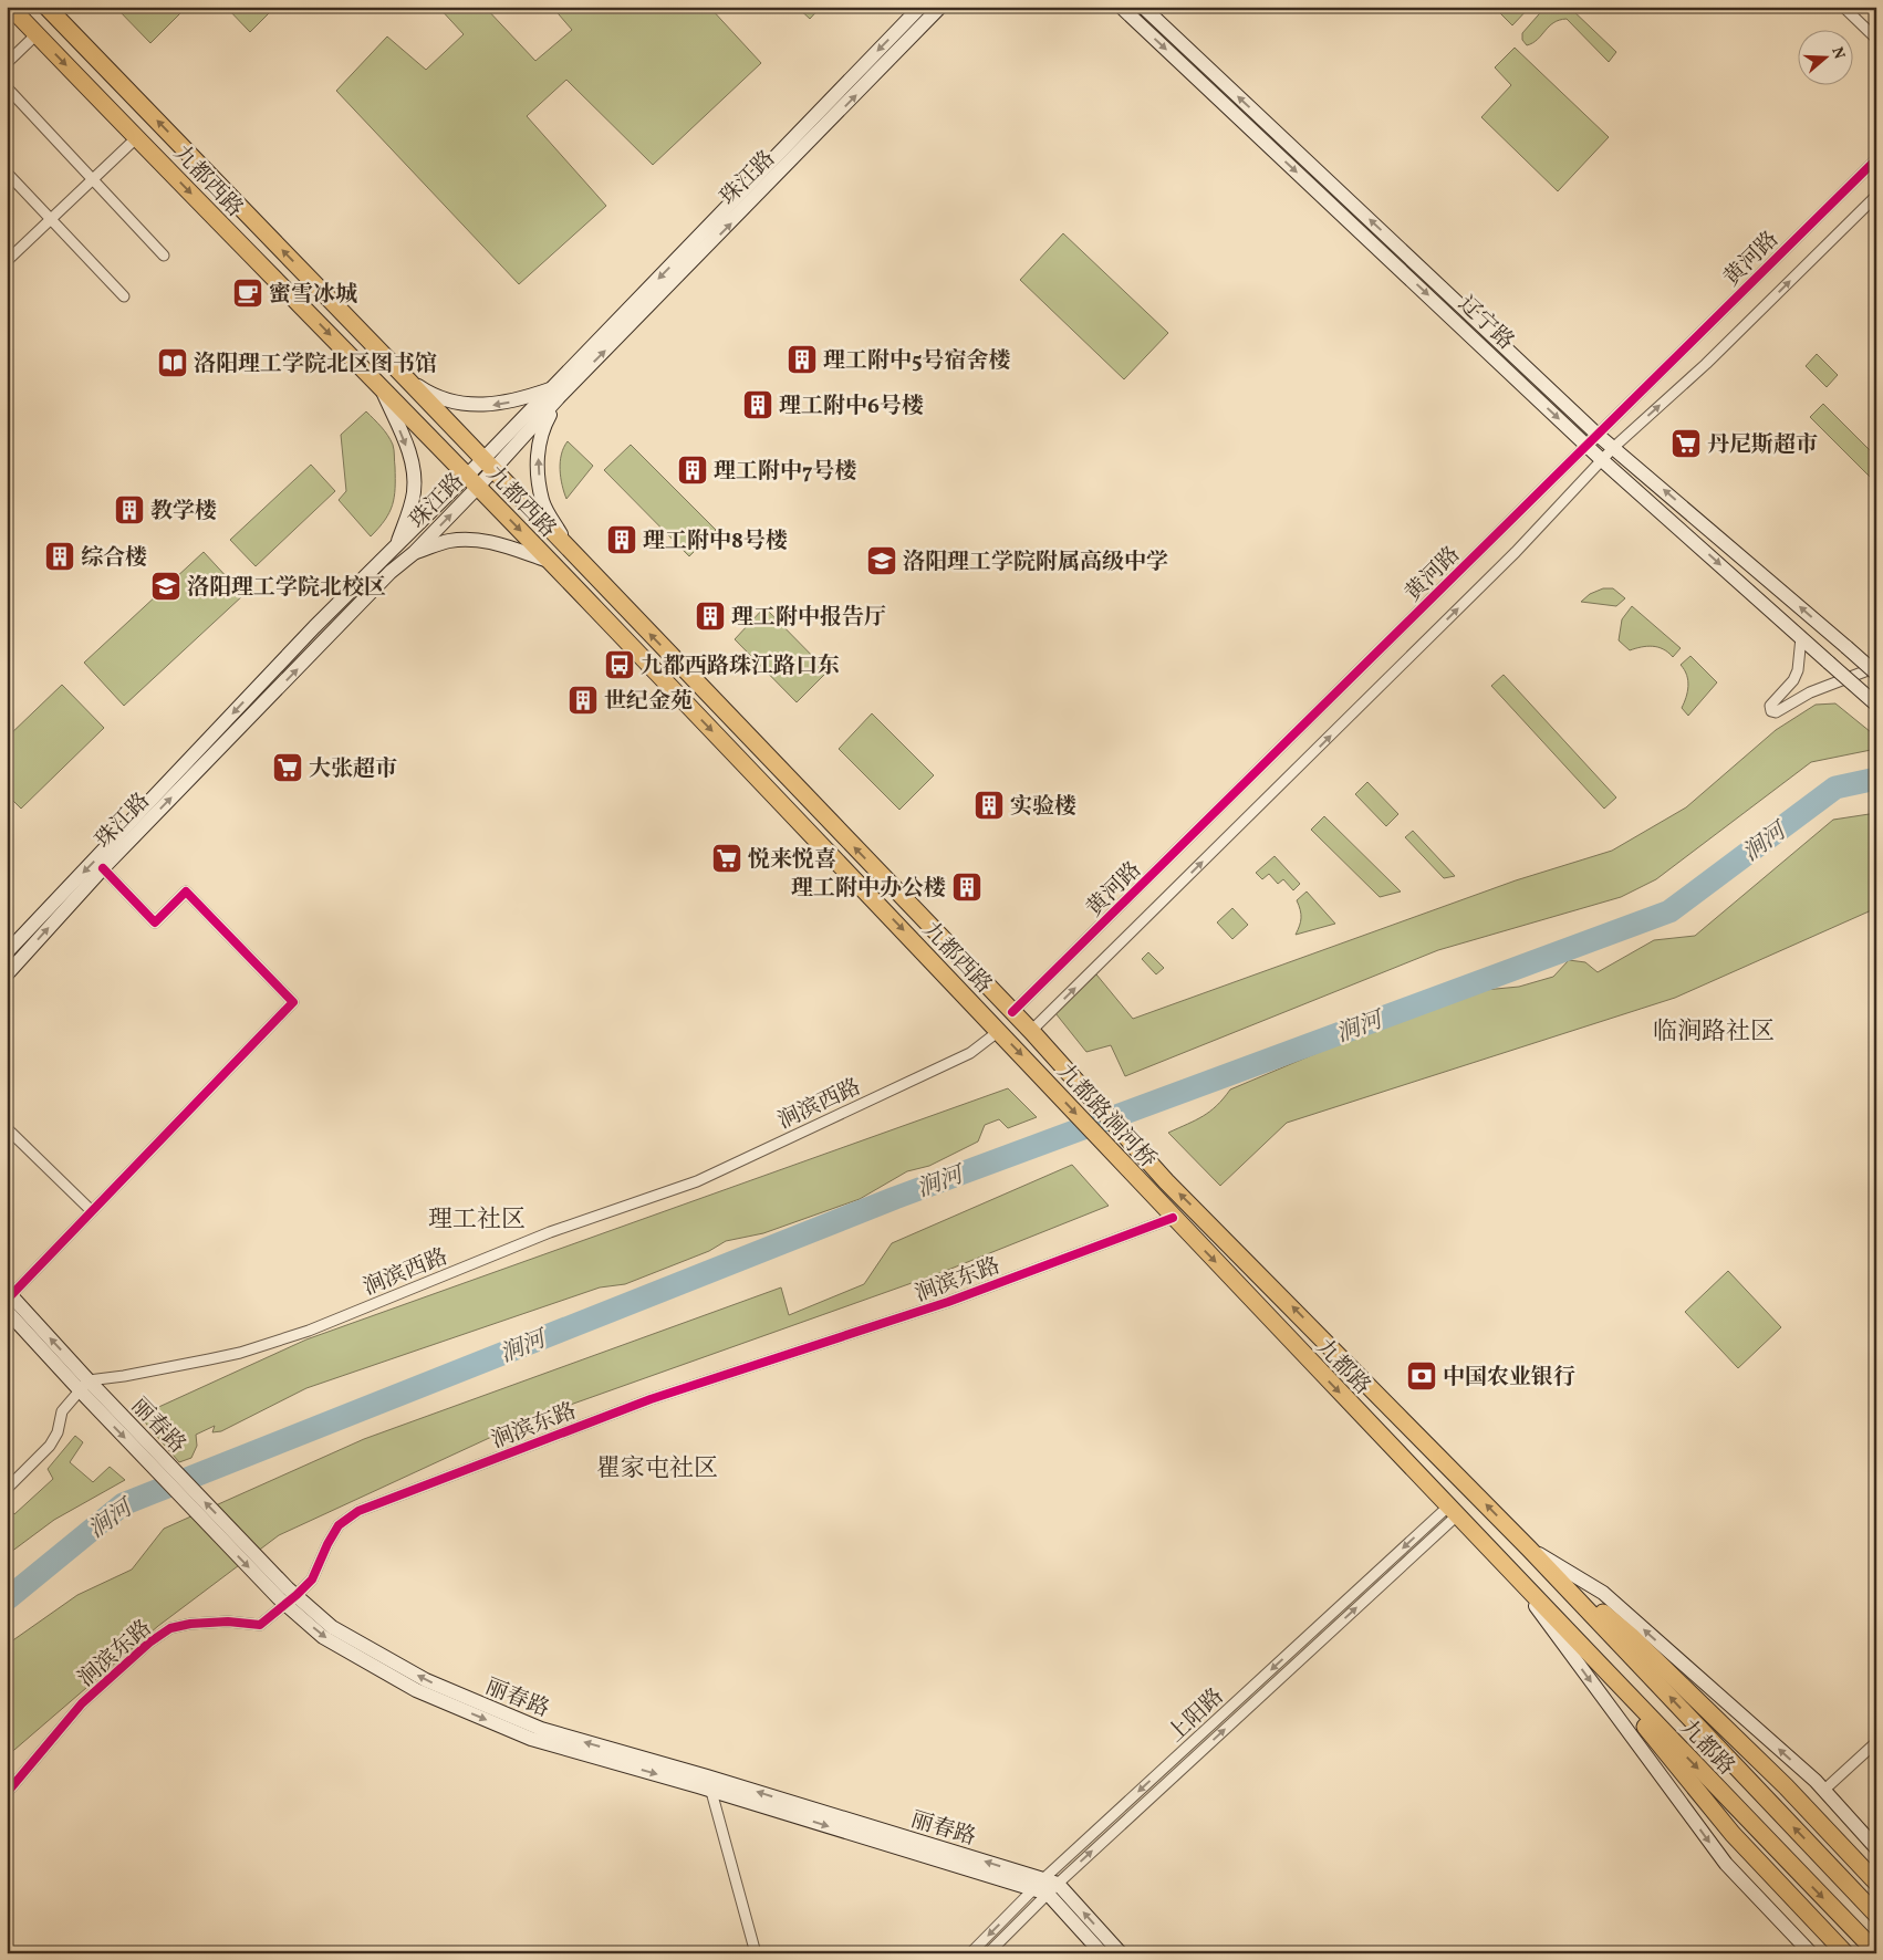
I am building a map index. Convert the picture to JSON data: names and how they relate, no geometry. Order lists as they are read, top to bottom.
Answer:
{
  "streets": {
    "main road": [
      "珠江路",
      "九都西路",
      "辽宁路",
      "九都路涧河桥",
      "九都路",
      "丽春路"
    ],
    "street": [
      "黄河路",
      "涧滨西路",
      "涧滨东路",
      "上阳路"
    ]
  },
  "crossings": [
    ["珠江路", "九都西路"],
    ["九都西路", "黄河路"],
    ["九都西路", "涧滨西路"],
    ["九都西路", "九都路涧河桥"],
    ["黄河路", "辽宁路"],
    ["黄河路", "九都路涧河桥"],
    ["涧滨西路", "九都路涧河桥"],
    ["涧滨西路", "丽春路"],
    ["九都路涧河桥", "九都路"],
    ["涧滨东路", "九都路"],
    ["涧滨东路", "丽春路"],
    ["九都路", "上阳路"],
    ["丽春路", "上阳路"]
  ],
  "districts": ["临涧路社区", "理工社区", "瞿家屯社区"],
  "water": ["涧河"],
  "places": {
    "cafe": ["蜜雪冰城"],
    "building": [
      "理工附中5号宿舍楼",
      "理工附中6号楼",
      "理工附中7号楼",
      "教学楼",
      "理工附中8号楼",
      "综合楼",
      "理工附中报告厅",
      "世纪金苑",
      "实验楼",
      "理工附中办公楼"
    ],
    "library": ["洛阳理工学院北区图书馆"],
    "supermarket": ["丹尼斯超市", "大张超市", "悦来悦喜"],
    "school or university": ["洛阳理工学院附属高级中学", "洛阳理工学院北校区"],
    "bus stop": ["九都西路珠江路口东"],
    "bank": ["中国农业银行"]
  },
  "north": "right"
}
